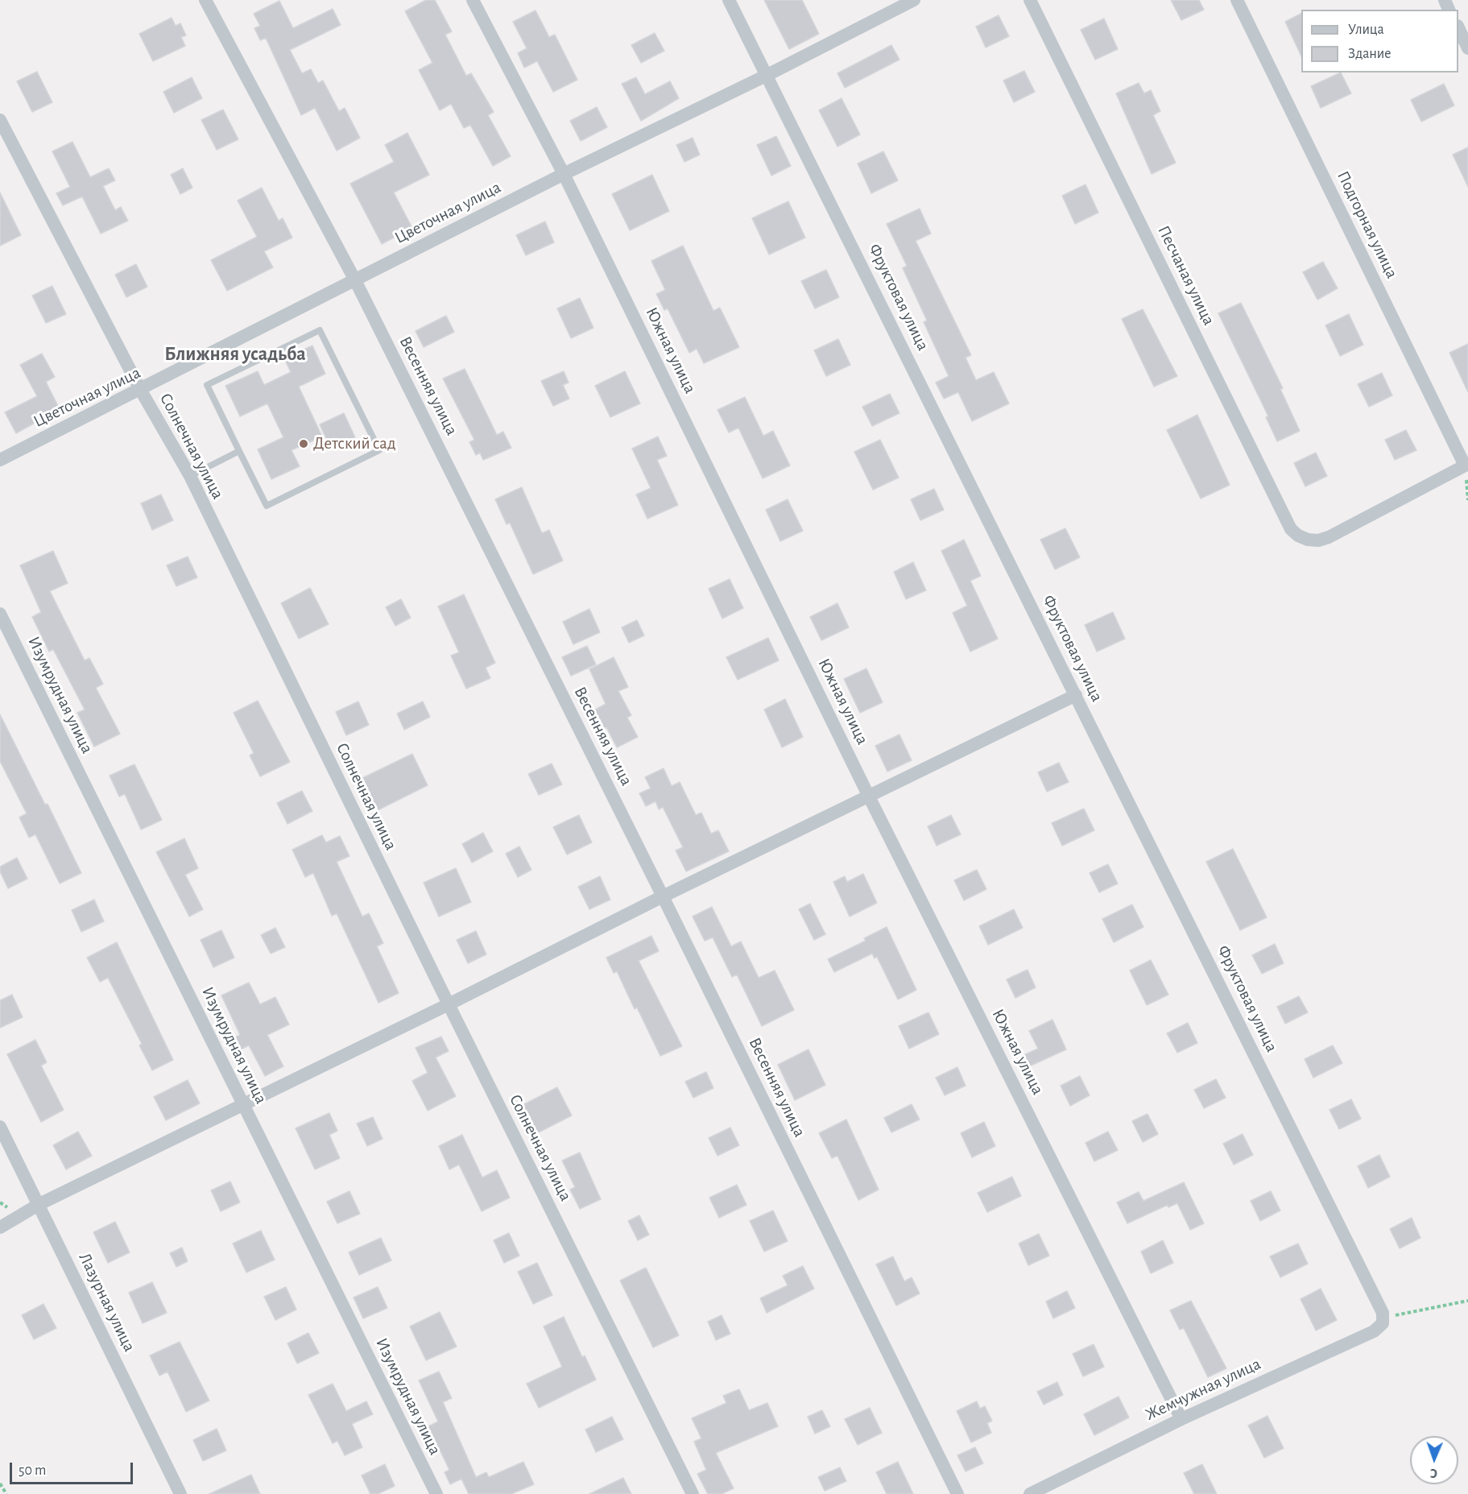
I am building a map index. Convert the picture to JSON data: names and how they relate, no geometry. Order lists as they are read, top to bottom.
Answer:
{
  "streets": {
    "street": [
      "Цветочная улица",
      "Подгорная улица",
      "Песчаная улица",
      "Фруктовая улица",
      "Южная улица",
      "Весенняя улица",
      "Солнечная улица",
      "Изумрудная улица",
      "Лазурная улица",
      "Жемчужная улица"
    ]
  },
  "crossings": [
    ["Цветочная улица", "Фруктовая улица"],
    ["Цветочная улица", "Южная улица"],
    ["Цветочная улица", "Весенняя улица"],
    ["Цветочная улица", "Солнечная улица"],
    ["Подгорная улица", "Песчаная улица"],
    ["Фруктовая улица", "Жемчужная улица"],
    ["Южная улица", "Жемчужная улица"]
  ],
  "districts": ["Ближняя усадьба"],
  "places": ["Детский сад"],
  "legend": ["Улица", "Здание"],
  "scale_bar": "50 m",
  "north": "bottom"
}
